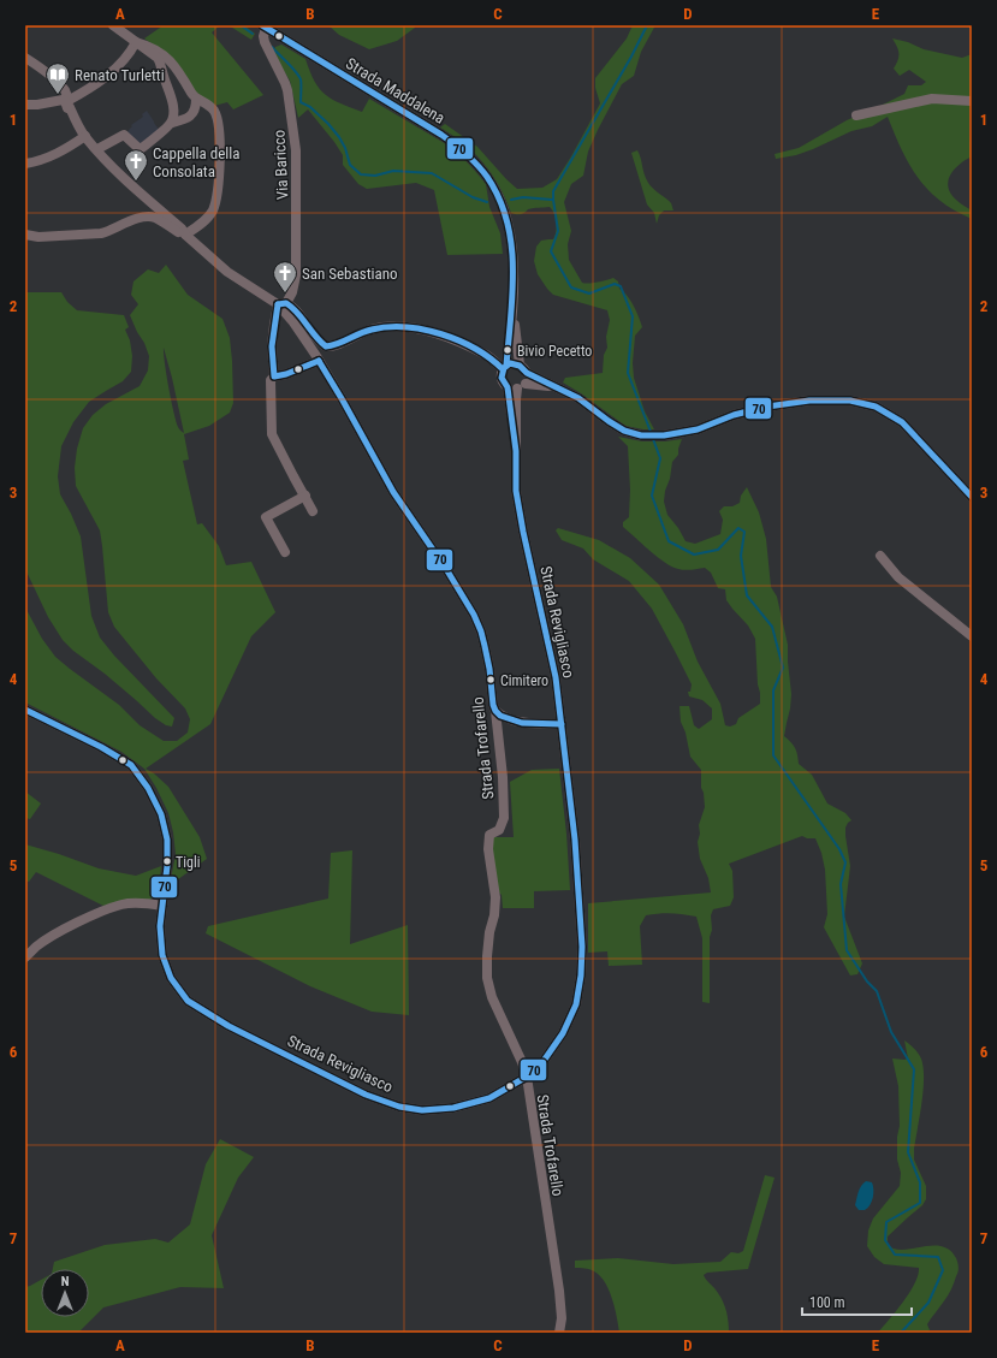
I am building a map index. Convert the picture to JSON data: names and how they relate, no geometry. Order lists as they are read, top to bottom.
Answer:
{
  "streets": {
    "street": [
      "Strada Maddalena",
      "Via Baricco",
      "Strada Revigliasco",
      "Strada Trofarello"
    ]
  },
  "crossings": [
    ["Strada Maddalena", "Via Baricco"],
    ["Strada Maddalena", "Strada Revigliasco"],
    ["Via Baricco", "Strada Trofarello"],
    ["Strada Revigliasco", "Strada Trofarello"]
  ],
  "places": {
    "library": ["Renato Turletti"],
    "church": ["Cappella della Consolata", "San Sebastiano"],
    "other": ["Bivio Pecetto", "Cimitero", "Tigli"]
  },
  "lines": ["transit line 70"],
  "scale_bar": "100 m",
  "north": "top",
  "grid": {
    "columns": [
      "A",
      "B",
      "C",
      "D",
      "E"
    ],
    "rows": [
      "1",
      "2",
      "3",
      "4",
      "5",
      "6",
      "7"
    ]
  }
}
